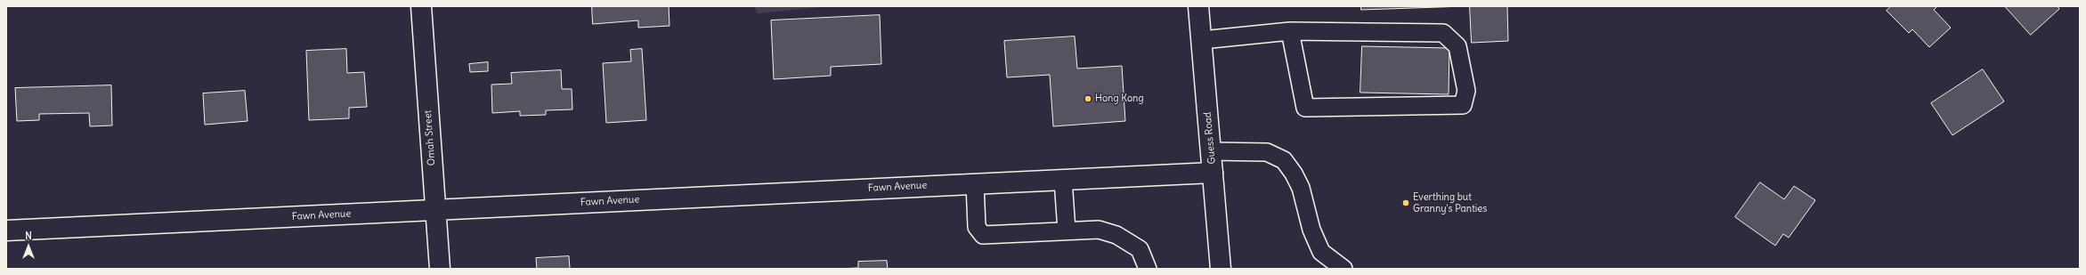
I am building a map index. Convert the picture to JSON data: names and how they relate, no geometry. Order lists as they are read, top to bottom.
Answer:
{
  "streets": {
    "street": ["Omah Street", "Guess Road", "Fawn Avenue"]
  },
  "crossings": [
    ["Omah Street", "Fawn Avenue"],
    ["Guess Road", "Fawn Avenue"]
  ],
  "places": ["Hong Kong", "Everthing but Granny's Panties"],
  "north": "top"
}
